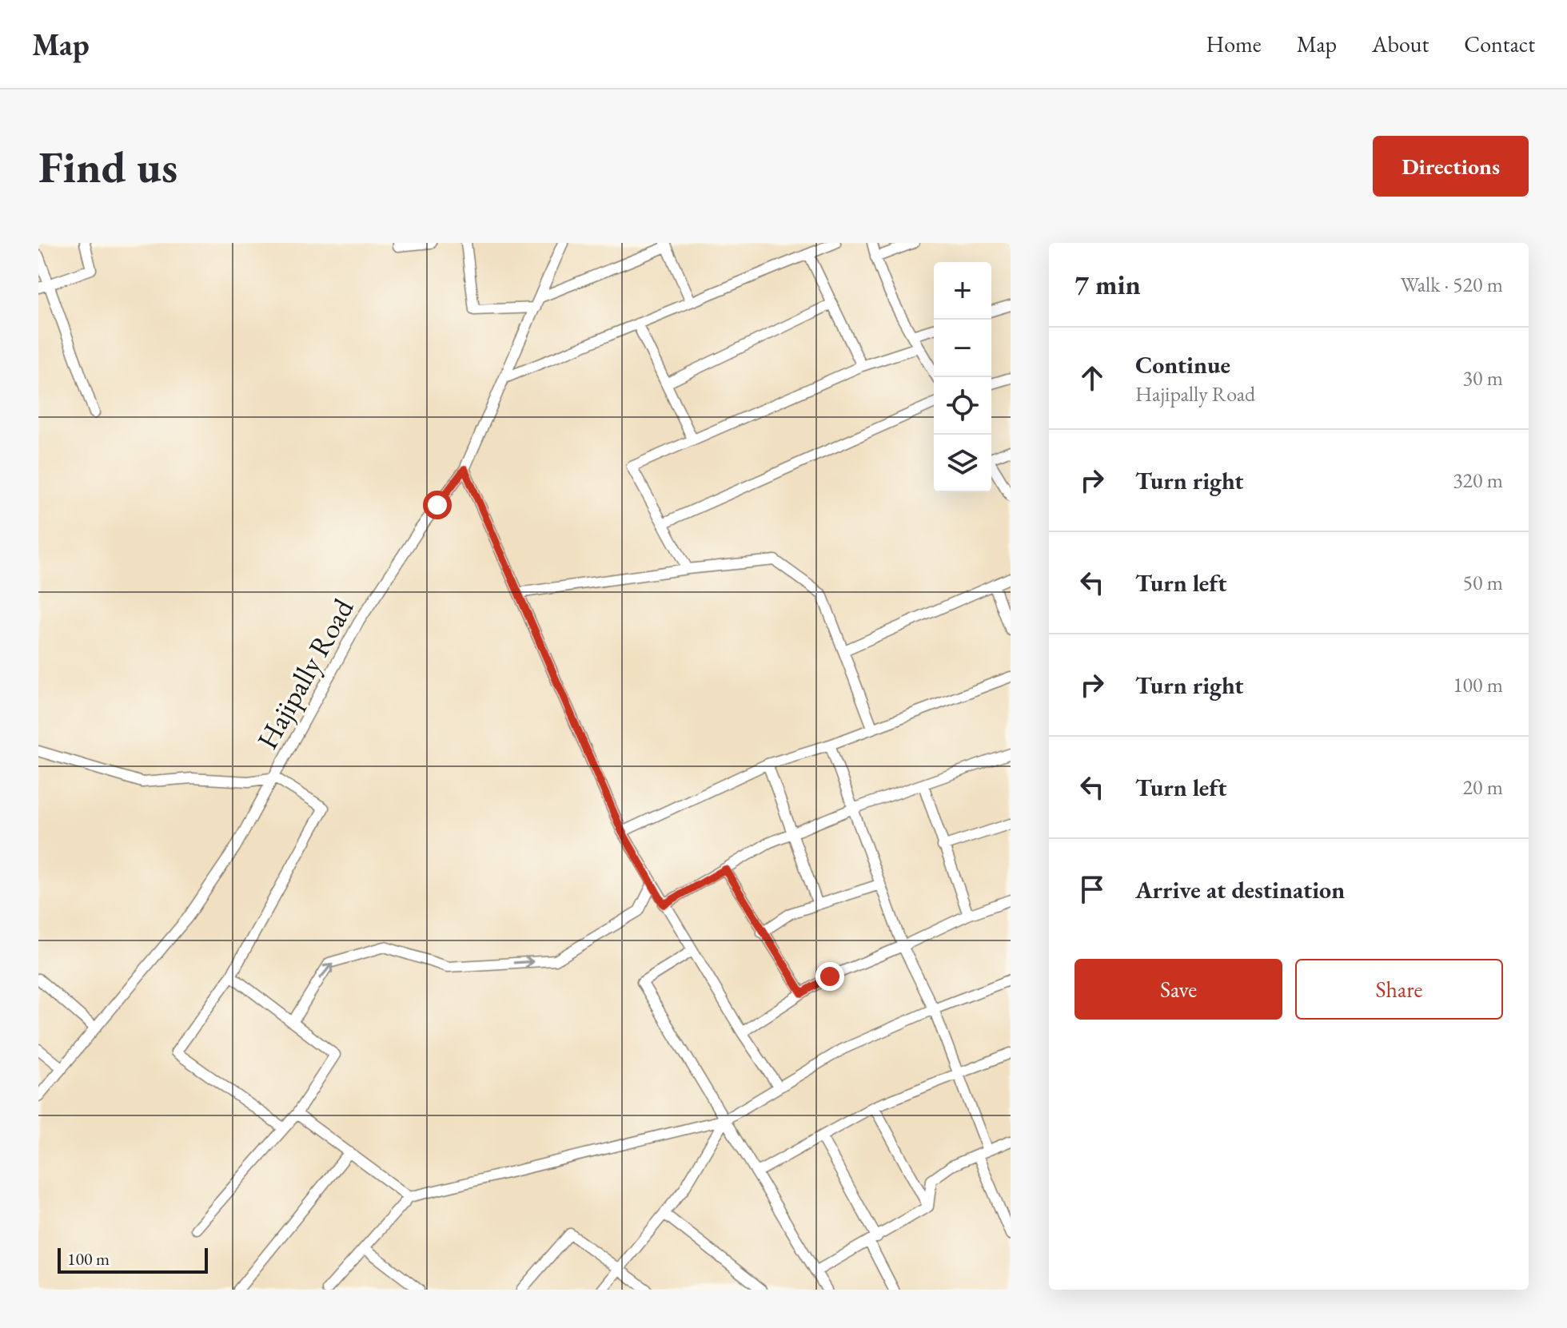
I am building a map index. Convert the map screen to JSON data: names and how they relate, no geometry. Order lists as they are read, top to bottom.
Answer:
{
  "streets": {
    "street": ["Hajipally Road"]
  },
  "scale_bar": "100 m",
  "page": {
    "header": "Map",
    "nav": [
      "Home",
      "Map",
      "About",
      "Contact"
    ],
    "buttons": [
      "Directions",
      ["Save", "Share"]
    ],
    "title": "Find us",
    "heading": ["7 min", "Walk · 520 m"],
    "map_buttons": ["+", "−"],
    "list": [
      ["Continue", "Hajipally Road", "30 m"],
      ["Turn right", "320 m"],
      ["Turn left", "50 m"],
      ["Turn right", "100 m"],
      ["Turn left", "20 m"],
      "Arrive at destination"
    ],
    "scale": "100 m"
  }
}
